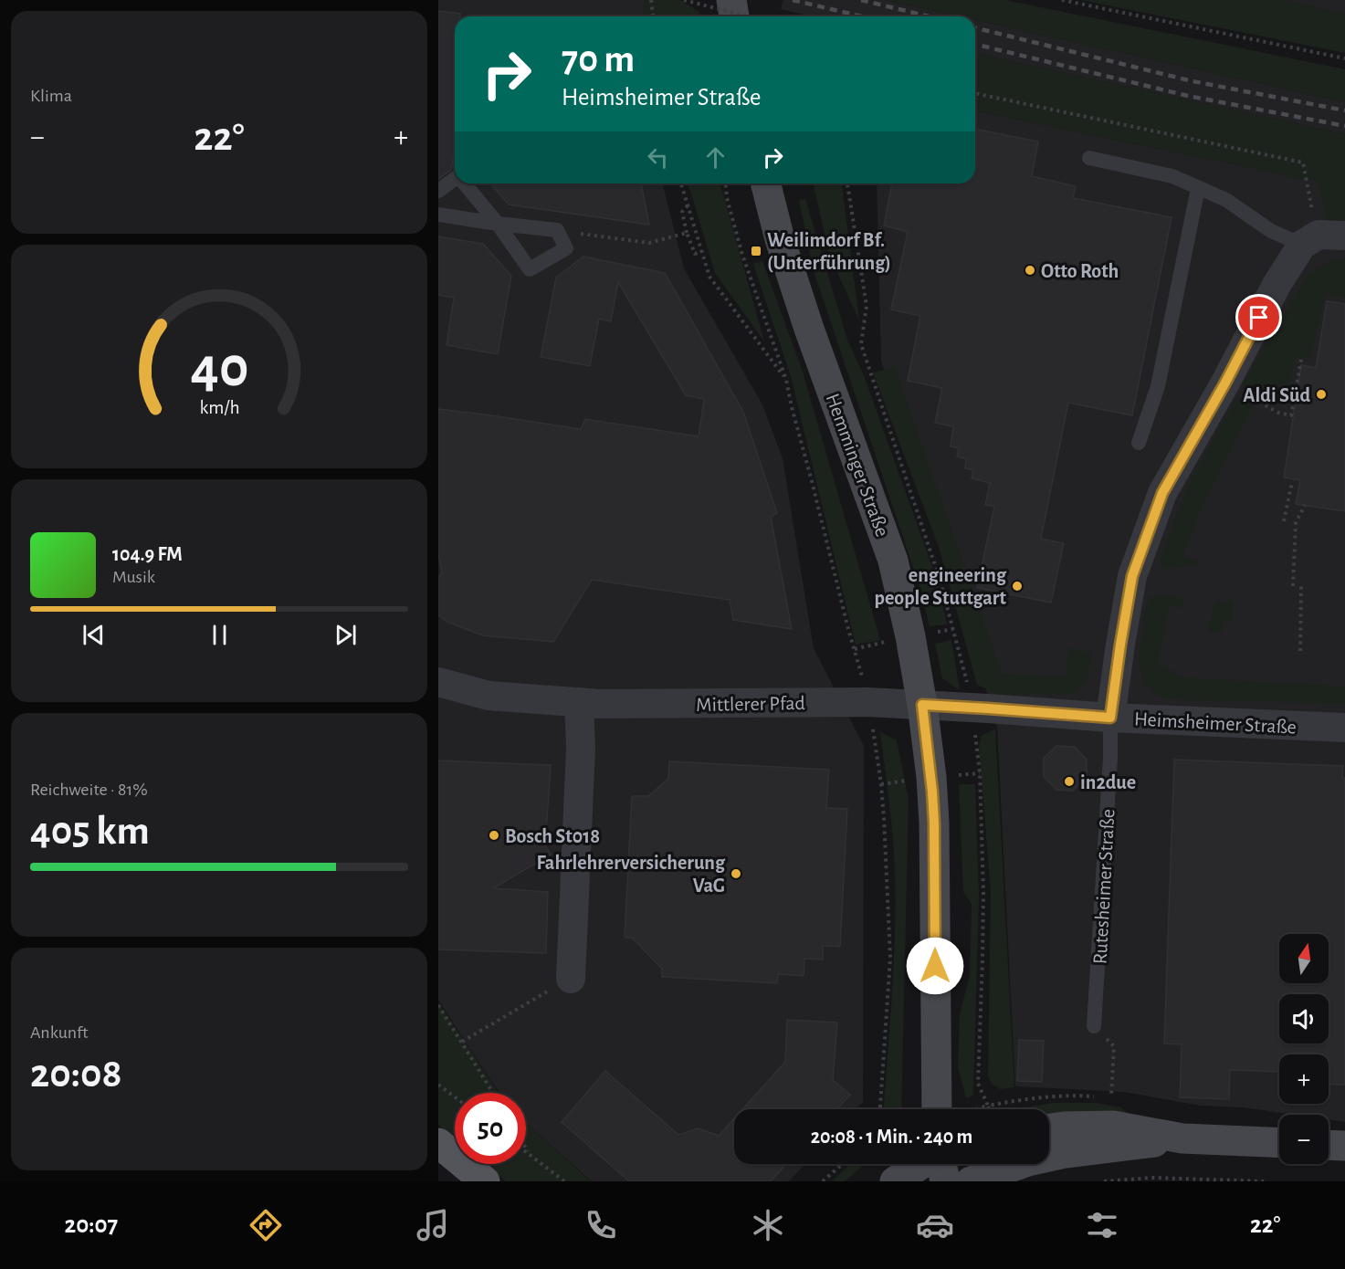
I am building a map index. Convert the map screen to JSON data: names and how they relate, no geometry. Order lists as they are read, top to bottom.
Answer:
{
  "streets": {
    "main road": ["Hemminger Straße"],
    "street": ["Mittlerer Pfad", "Heimsheimer Straße", "Rutesheimer Straße"]
  },
  "crossings": [
    ["Hemminger Straße", "Mittlerer Pfad"],
    ["Hemminger Straße", "Heimsheimer Straße"],
    ["Mittlerer Pfad", "Heimsheimer Straße"],
    ["Heimsheimer Straße", "Rutesheimer Straße"]
  ],
  "places": {
    "transit": ["Weilimdorf Bf. (Unterführung)"],
    "other": [
      "Otto Roth",
      "Aldi Süd",
      "engineering people Stuttgart",
      "in2due",
      "Bosch St018",
      "Fahrlehrerversicherung VaG"
    ]
  },
  "north": "top",
  "page": {
    "tile": [
      "Klima",
      ["Reichweite · 81%", "405 km"],
      ["Ankunft", "20:08"]
    ],
    "turn": ["70 m", "Heimsheimer Straße"],
    "heat": ["−", "22°", "+"],
    "song": ["104.9 FM", "Musik"],
    "map_buttons": ["+", "−"],
    "limit": "50",
    "trip": "20:08 · 1 Min. · 240 m",
    "tabs": ["20:07", "22°"],
    "gauge": ["40", "km/h"]
  }
}
